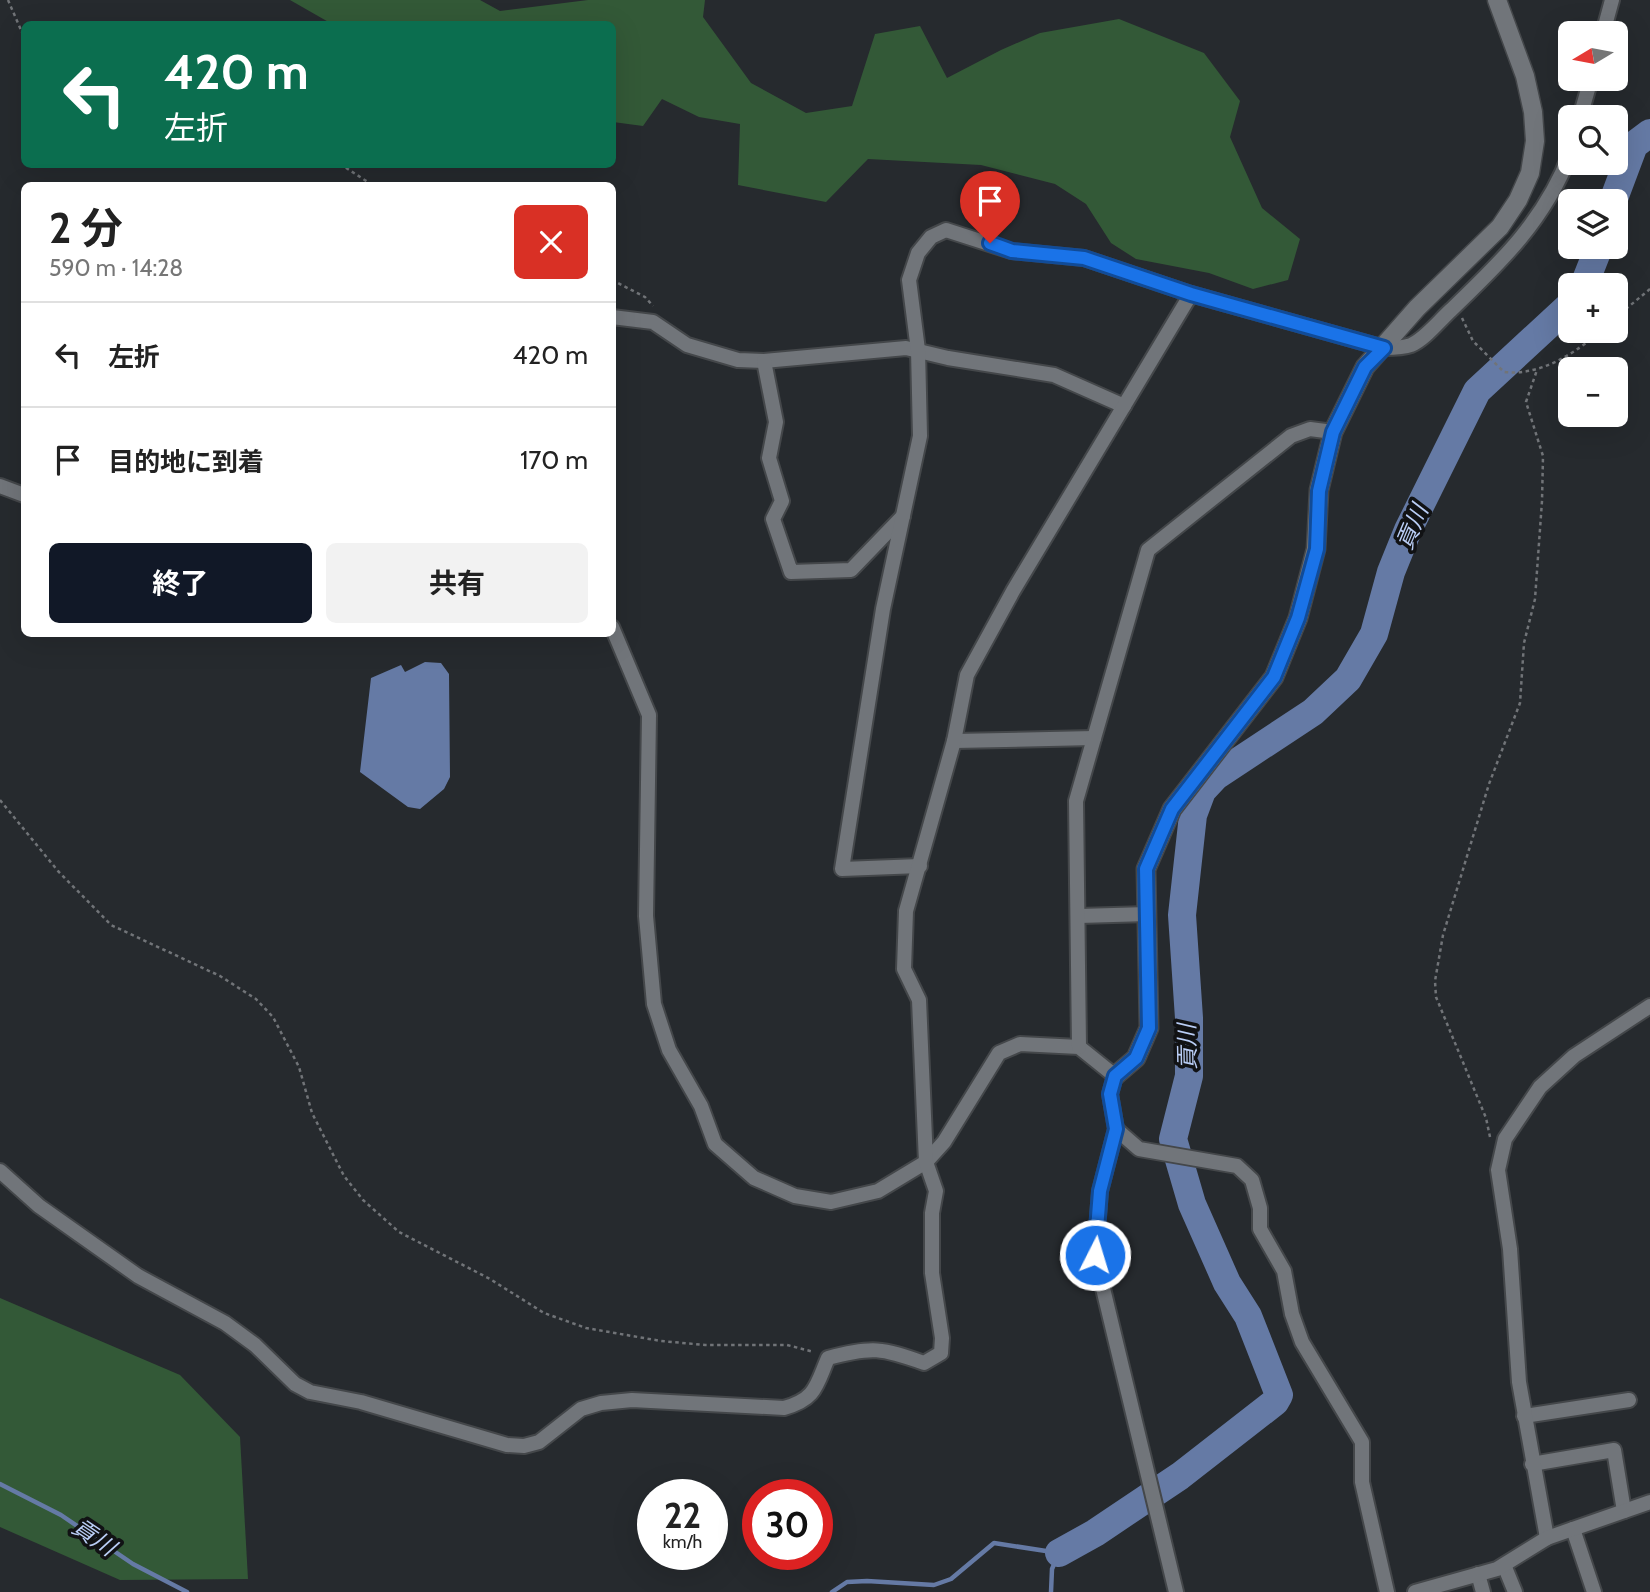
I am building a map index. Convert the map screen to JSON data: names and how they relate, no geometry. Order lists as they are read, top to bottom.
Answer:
{
  "water": ["貢川"],
  "north": "left",
  "page": {
    "map_buttons": ["+", "−"],
    "turn": ["420 m", "左折"],
    "heading": ["2 分", "590 m · 14:28"],
    "list": [
      {
        "name": "左折",
        "value": "420 m"
      },
      {
        "name": "目的地に到着",
        "value": "170 m"
      }
    ],
    "buttons": ["終了", "共有"],
    "speed": "22 km/h",
    "limit": "30"
  }
}
